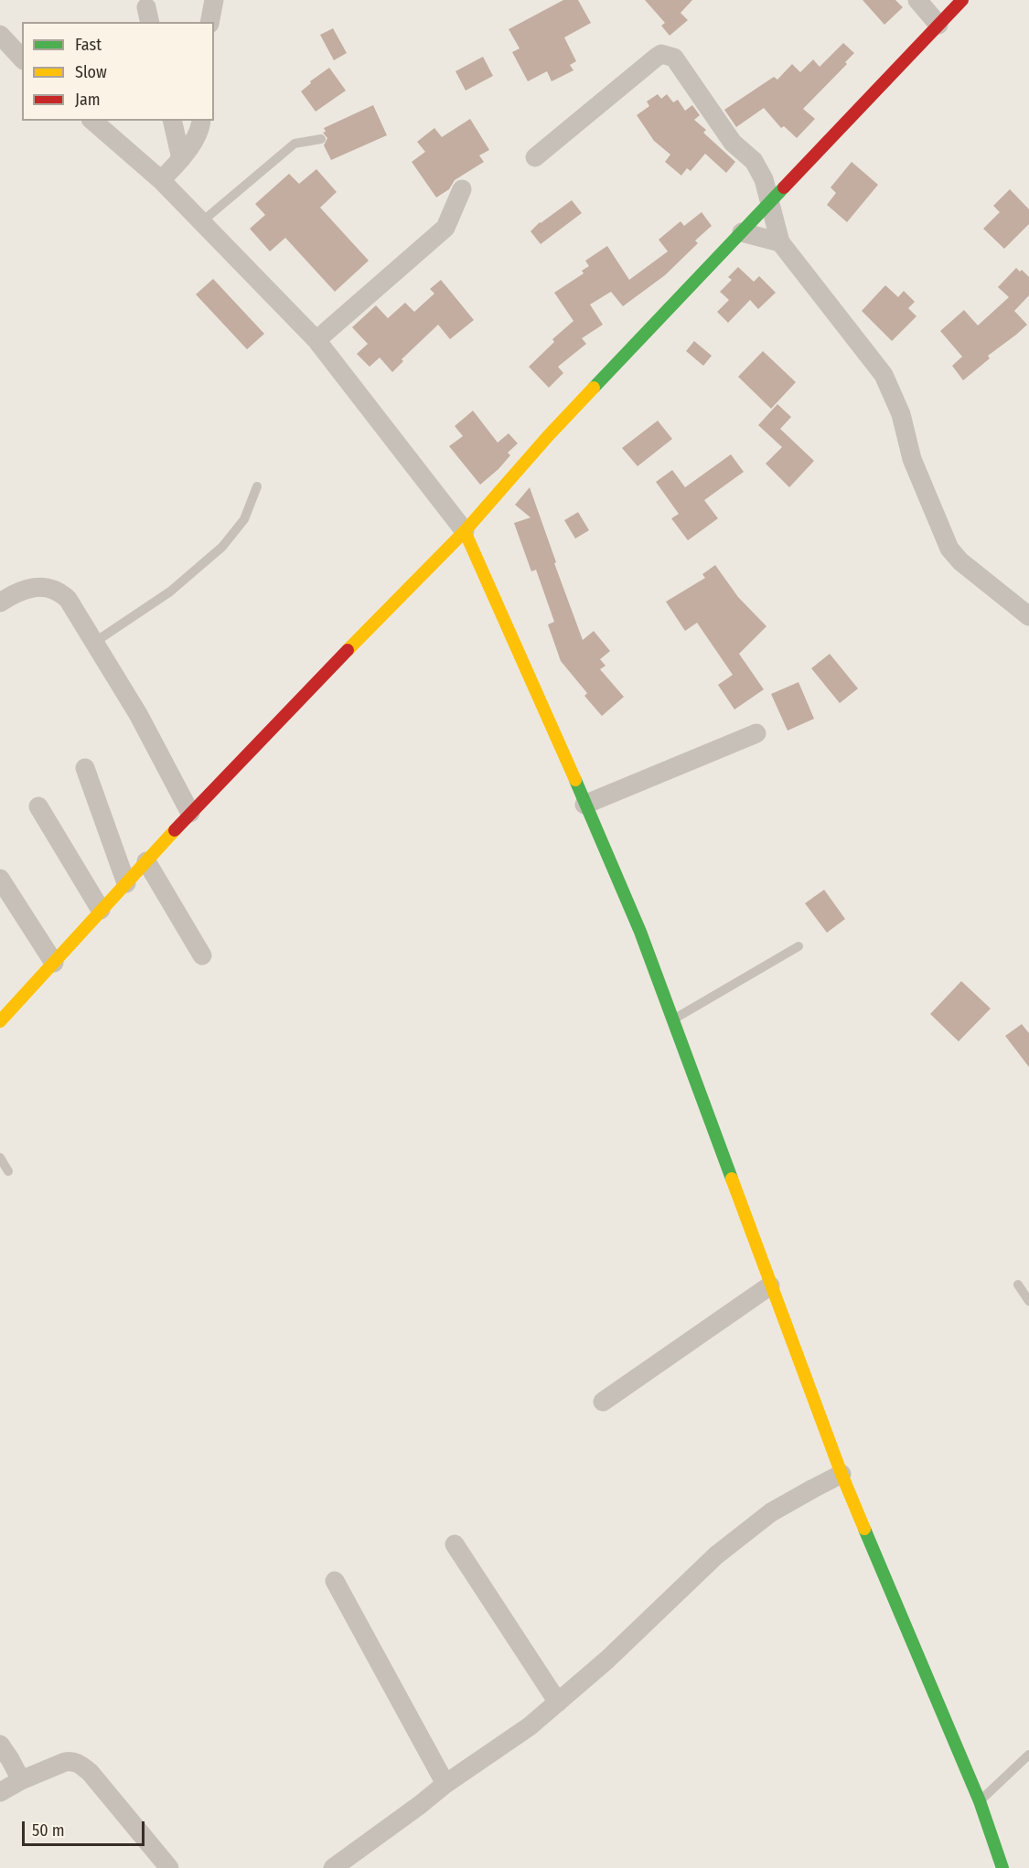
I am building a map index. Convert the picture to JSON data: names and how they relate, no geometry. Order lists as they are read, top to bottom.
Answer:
{
  "legend": ["Fast", "Slow", "Jam"],
  "scale_bar": "50 m"
}
